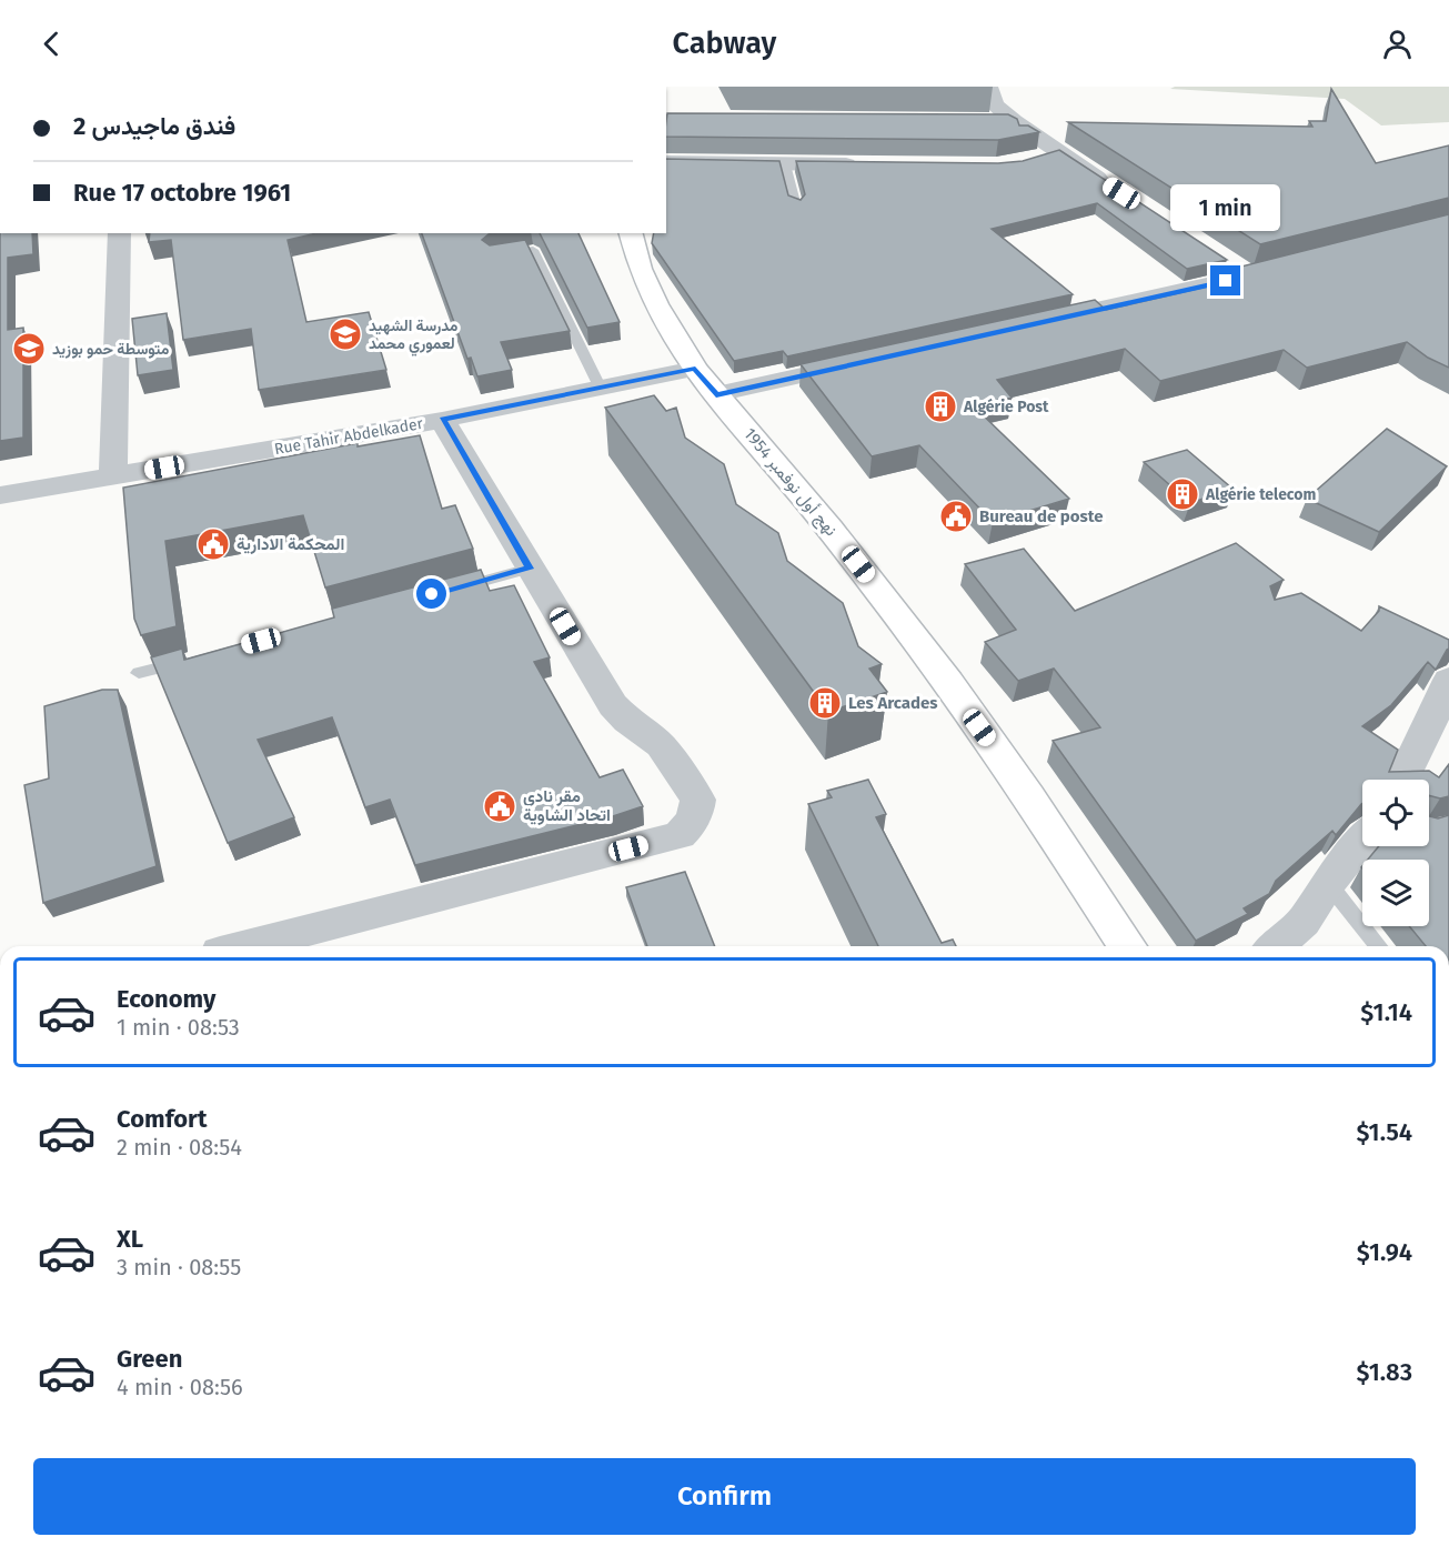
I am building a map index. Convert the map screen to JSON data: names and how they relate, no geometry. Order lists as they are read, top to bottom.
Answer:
{
  "streets": {
    "main road": ["نهج أول نوفمبر 1954"],
    "street": ["Rue Tahir Abdelkader"]
  },
  "crossings": [
    ["Rue Tahir Abdelkader", "نهج أول نوفمبر 1954"]
  ],
  "places": {
    "school or university": ["مدرسة الشهيد لعموري محمد", "متوسطة حمو بوزيد"],
    "building": ["Algérie Post", "Algérie telecom", "Les Arcades"],
    "public building": ["Bureau de poste", "المحكمة الادارية", "مقر نادي اتحاد الشاوية"]
  },
  "page": {
    "header": "Cabway",
    "banner": ["فندق ماجيدس 2", "Rue 17 octobre 1961"],
    "bubble": "1 min",
    "list": [
      {
        "name": "Economy",
        "note": "1 min · 08:53",
        "value": "$1.14"
      },
      {
        "name": "Comfort",
        "note": "2 min · 08:54",
        "value": "$1.54"
      },
      {
        "name": "XL",
        "note": "3 min · 08:55",
        "value": "$1.94"
      },
      {
        "name": "Green",
        "note": "4 min · 08:56",
        "value": "$1.83"
      }
    ],
    "buttons": "Confirm"
  }
}
